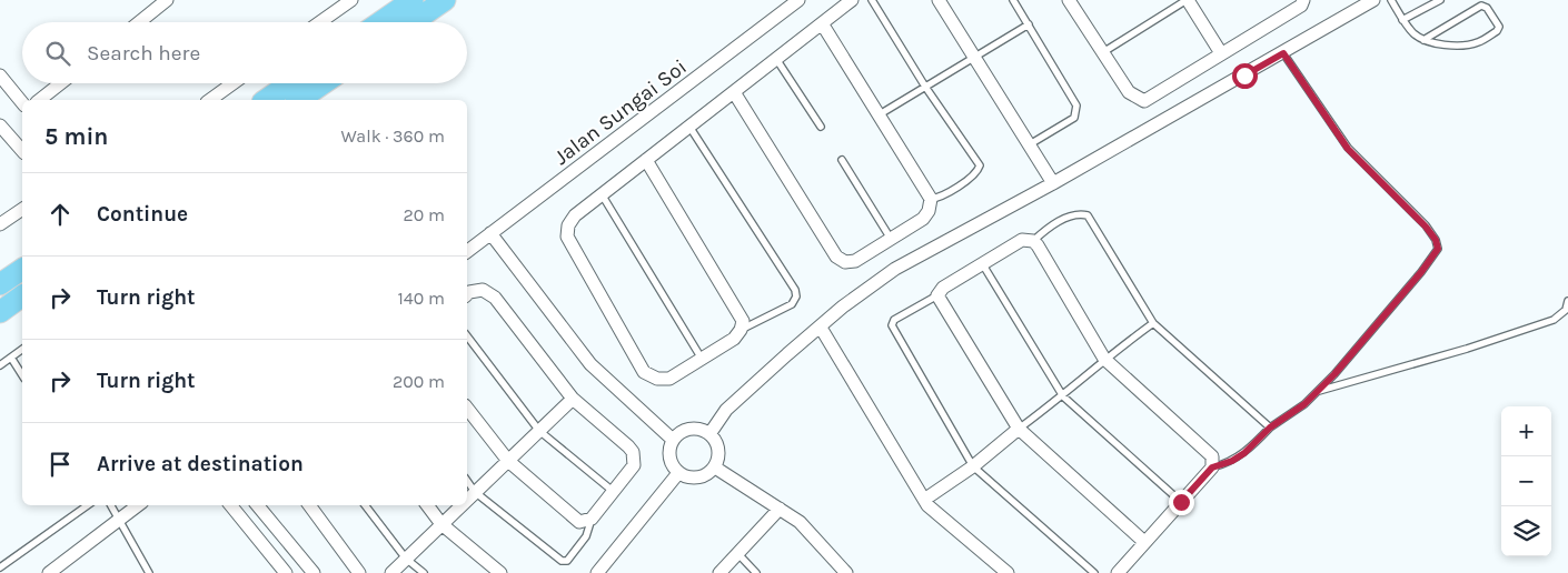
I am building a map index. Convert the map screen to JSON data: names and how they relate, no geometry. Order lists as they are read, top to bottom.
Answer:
{
  "streets": {
    "street": ["Jalan Sungai Soi"]
  },
  "page": {
    "search": "Search here",
    "heading": ["5 min", "Walk · 360 m"],
    "list": [
      ["Continue", "20 m"],
      ["Turn right", "140 m"],
      ["Turn right", "200 m"],
      "Arrive at destination"
    ],
    "map_buttons": ["+", "−"]
  }
}
